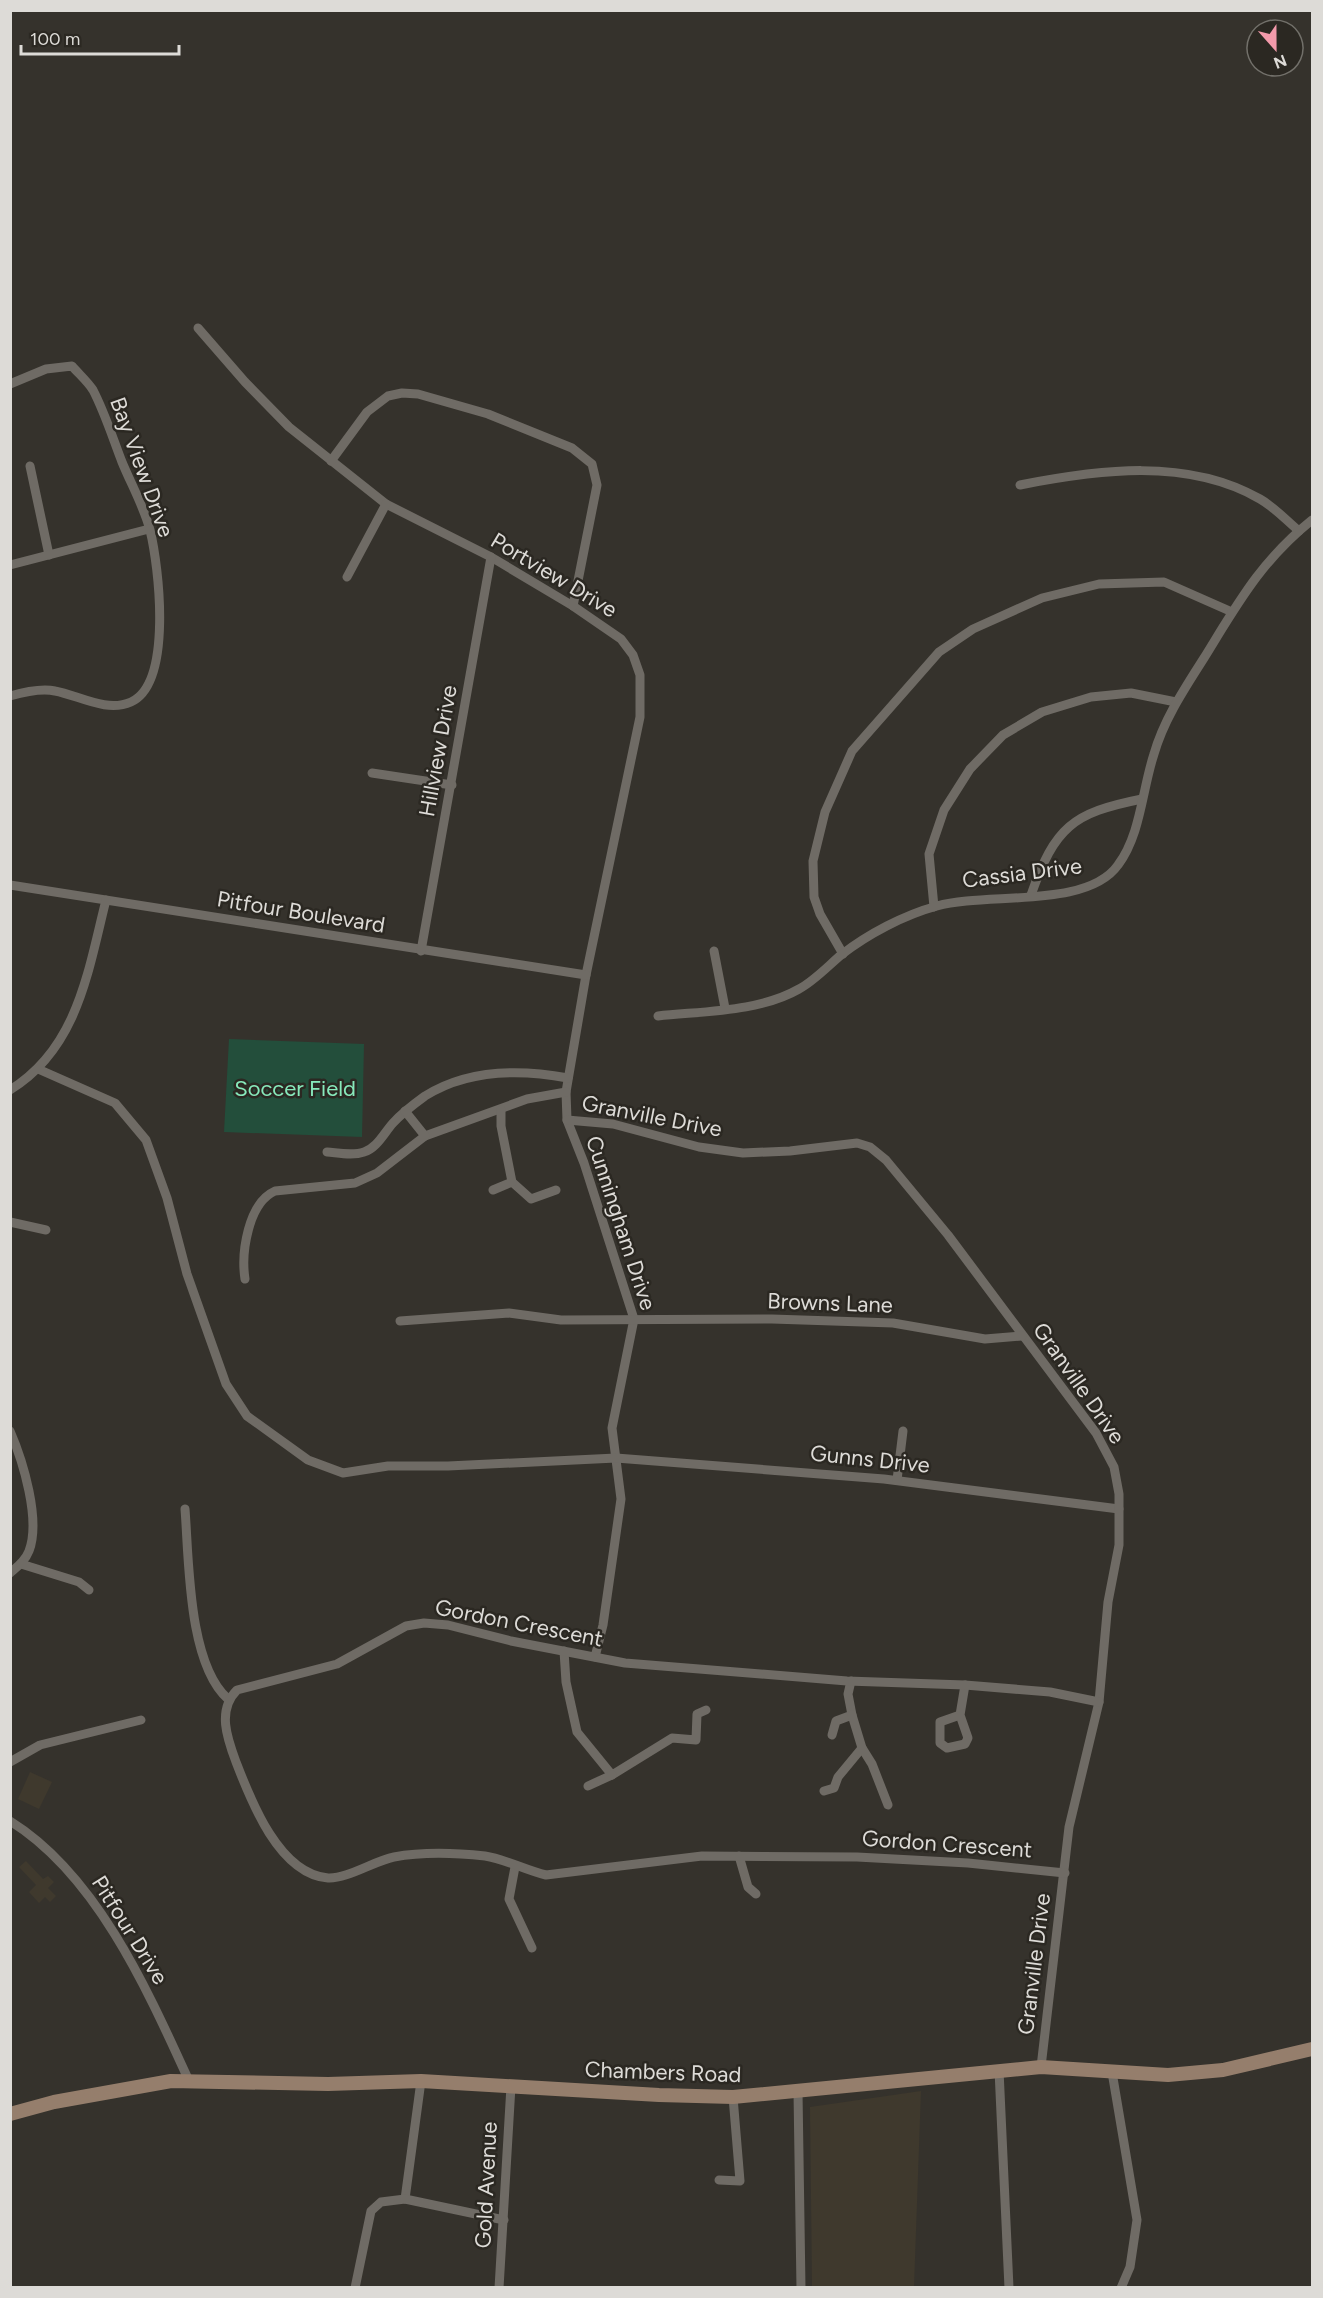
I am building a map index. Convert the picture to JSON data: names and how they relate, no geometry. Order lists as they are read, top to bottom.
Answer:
{
  "streets": {
    "street": [
      "Bay View Drive",
      "Portview Drive",
      "Hillview Drive",
      "Cassia Drive",
      "Pitfour Boulevard",
      "Granville Drive",
      "Cunningham Drive",
      "Browns Lane",
      "Gunns Drive",
      "Gordon Crescent",
      "Pitfour Drive",
      "Chambers Road",
      "Gold Avenue"
    ]
  },
  "crossings": [
    ["Portview Drive", "Hillview Drive"],
    ["Portview Drive", "Pitfour Boulevard"],
    ["Portview Drive", "Granville Drive"],
    ["Portview Drive", "Cunningham Drive"],
    ["Hillview Drive", "Pitfour Boulevard"],
    ["Granville Drive", "Cunningham Drive"],
    ["Granville Drive", "Browns Lane"],
    ["Granville Drive", "Gunns Drive"],
    ["Granville Drive", "Gordon Crescent"],
    ["Granville Drive", "Chambers Road"],
    ["Cunningham Drive", "Browns Lane"],
    ["Cunningham Drive", "Gunns Drive"],
    ["Cunningham Drive", "Gordon Crescent"],
    ["Pitfour Drive", "Chambers Road"],
    ["Chambers Road", "Gold Avenue"]
  ],
  "parks": ["Soccer Field"],
  "scale_bar": "100 m",
  "north": "bottom"
}
